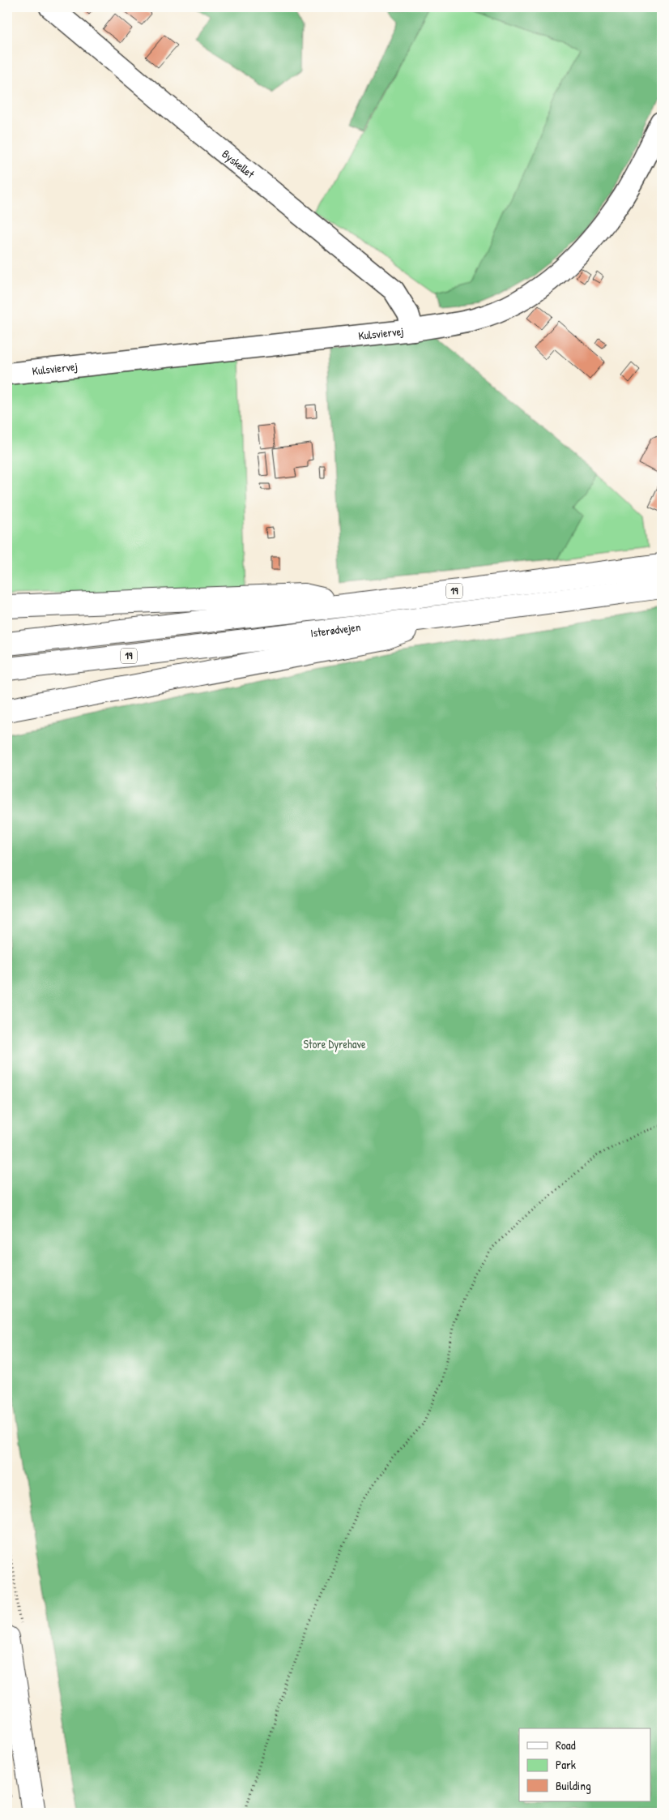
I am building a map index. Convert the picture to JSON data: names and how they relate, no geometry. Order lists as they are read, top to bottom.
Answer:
{
  "streets": {
    "main road": ["19", "Isterødvejen"],
    "street": ["Byskellet", "Kulsviervej"]
  },
  "crossings": [
    ["Byskellet", "Kulsviervej"]
  ],
  "parks": ["Store Dyrehave"],
  "legend": ["Road", "Park", "Building"]
}
